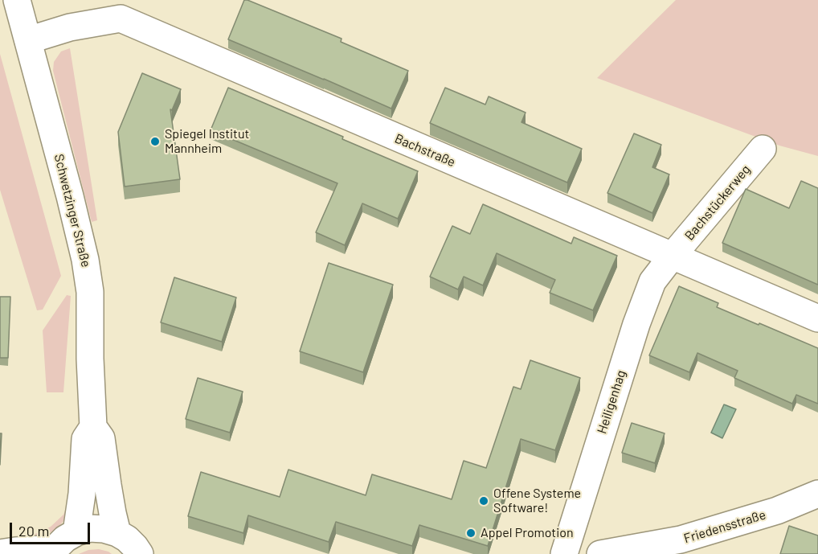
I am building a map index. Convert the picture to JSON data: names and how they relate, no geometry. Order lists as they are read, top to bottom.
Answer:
{
  "streets": {
    "street": [
      "Bachstraße",
      "Bachstückerweg",
      "Schwetzinger Straße",
      "Heiligenhag",
      "Friedensstraße"
    ]
  },
  "crossings": [
    ["Bachstraße", "Bachstückerweg"],
    ["Bachstraße", "Schwetzinger Straße"],
    ["Bachstraße", "Heiligenhag"],
    ["Bachstückerweg", "Heiligenhag"]
  ],
  "places": ["Spiegel Institut Mannheim", "Offene Systeme Software!", "Appel Promotion"],
  "scale_bar": "20 m"
}
